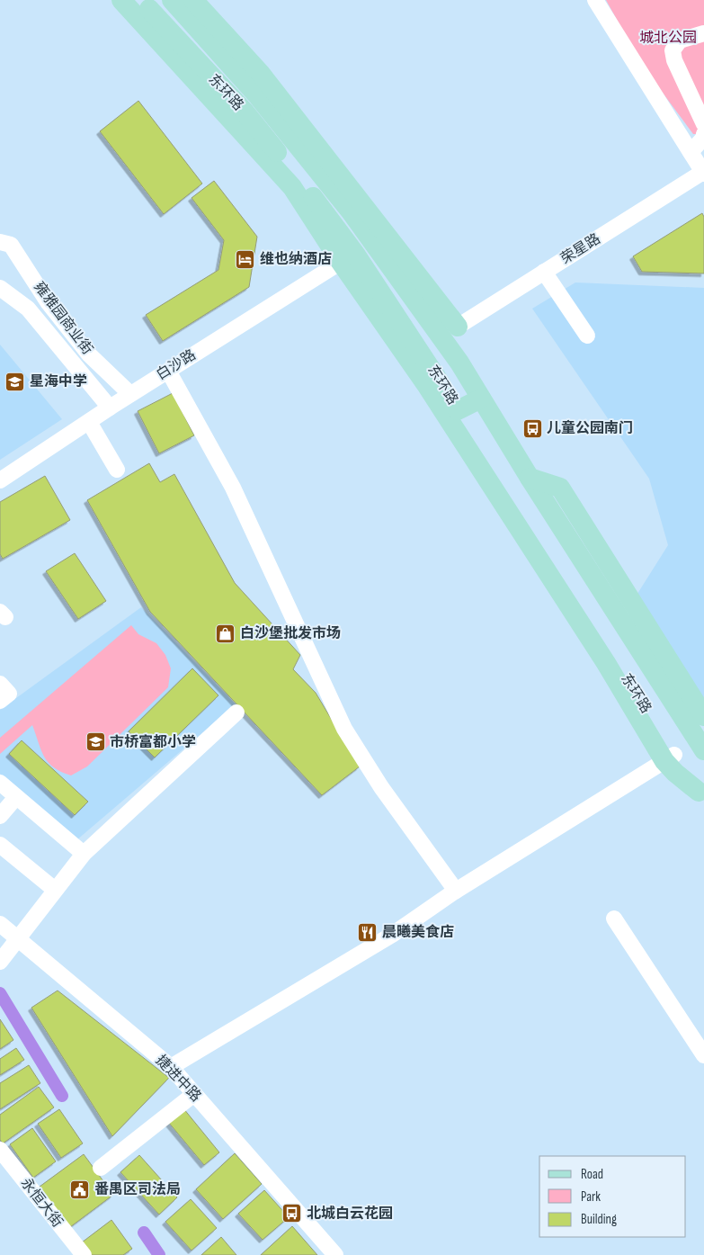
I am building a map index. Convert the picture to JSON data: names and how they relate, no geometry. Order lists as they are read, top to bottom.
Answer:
{
  "streets": {
    "main road": ["东环路"],
    "street": [
      "荣星路",
      "雍雅园商业街",
      "白沙路",
      "捷进中路",
      "永恒大街"
    ]
  },
  "crossings": [
    ["东环路", "荣星路"],
    ["东环路", "白沙路"],
    ["雍雅园商业街", "白沙路"]
  ],
  "parks": ["城北公园"],
  "places": {
    "hotel": ["维也纳酒店"],
    "school or university": ["星海中学", "市桥富都小学"],
    "bus stop": ["儿童公园南门", "北城白云花园"],
    "shop": ["白沙堡批发市场"],
    "restaurant": ["晨曦美食店"],
    "public building": ["番禺区司法局"]
  },
  "legend": ["Road", "Park", "Building"]
}
